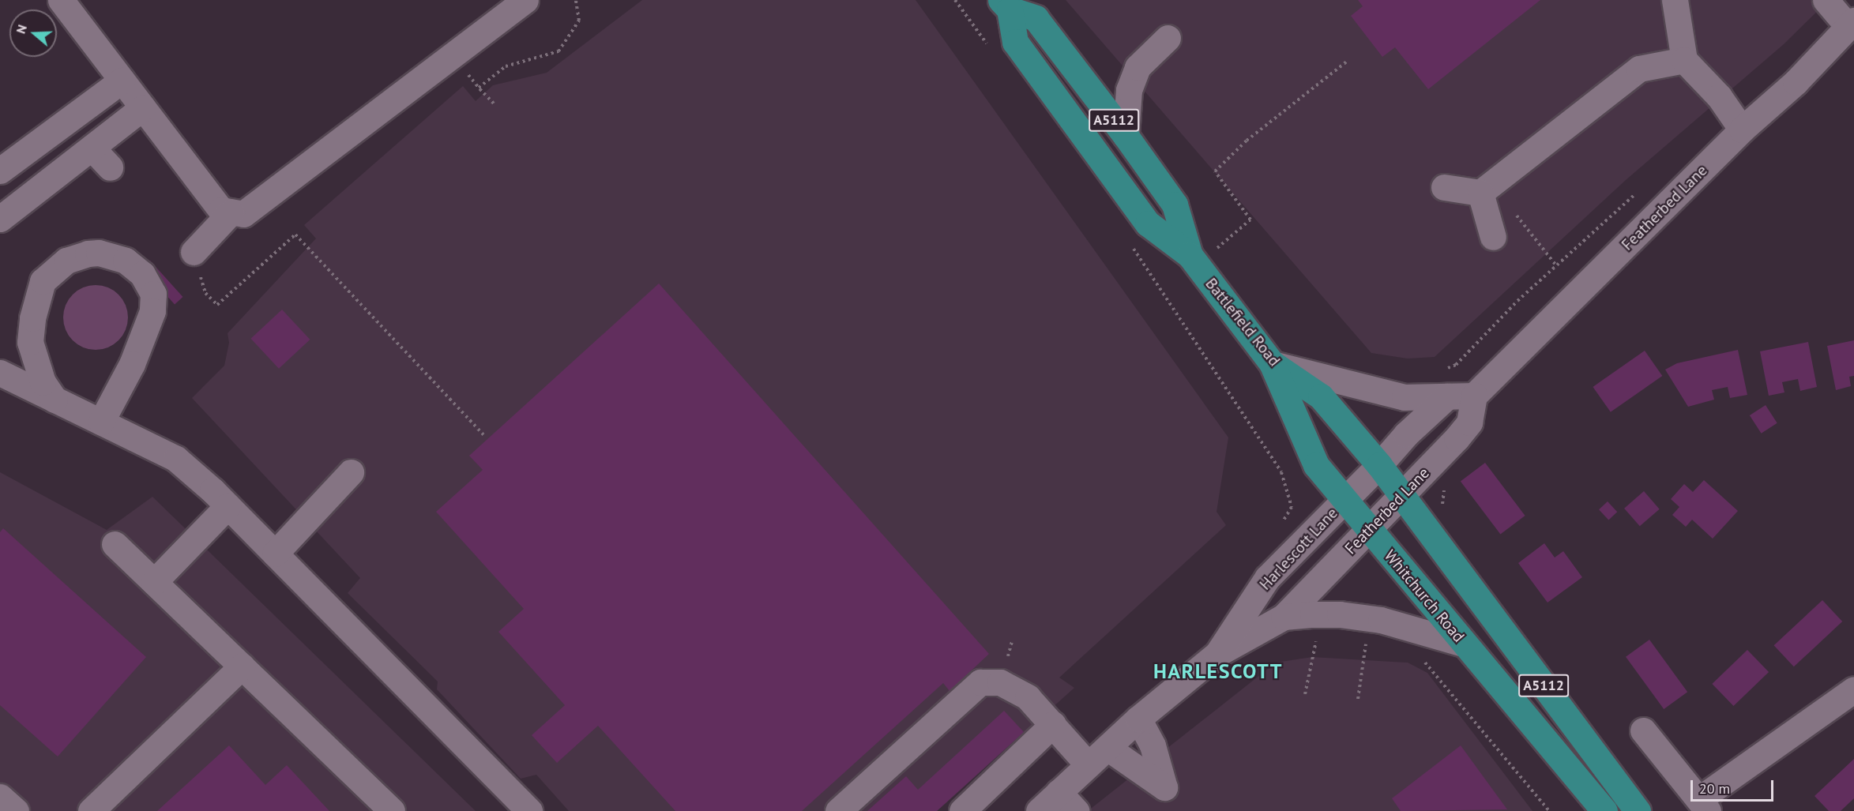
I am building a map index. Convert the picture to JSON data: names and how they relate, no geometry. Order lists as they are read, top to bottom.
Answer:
{
  "streets": {
    "main road": ["A5112", "Battlefield Road", "Whitchurch Road"],
    "street": ["Featherbed Lane", "Harlescott Lane"]
  },
  "crossings": [
    ["A5112", "Featherbed Lane"],
    ["A5112", "Battlefield Road"],
    ["A5112", "Harlescott Lane"],
    ["Featherbed Lane", "Whitchurch Road"],
    ["Battlefield Road", "Harlescott Lane"],
    ["Battlefield Road", "Whitchurch Road"],
    ["Harlescott Lane", "Whitchurch Road"]
  ],
  "districts": ["HARLESCOTT"],
  "scale_bar": "20 m",
  "north": "left"
}
